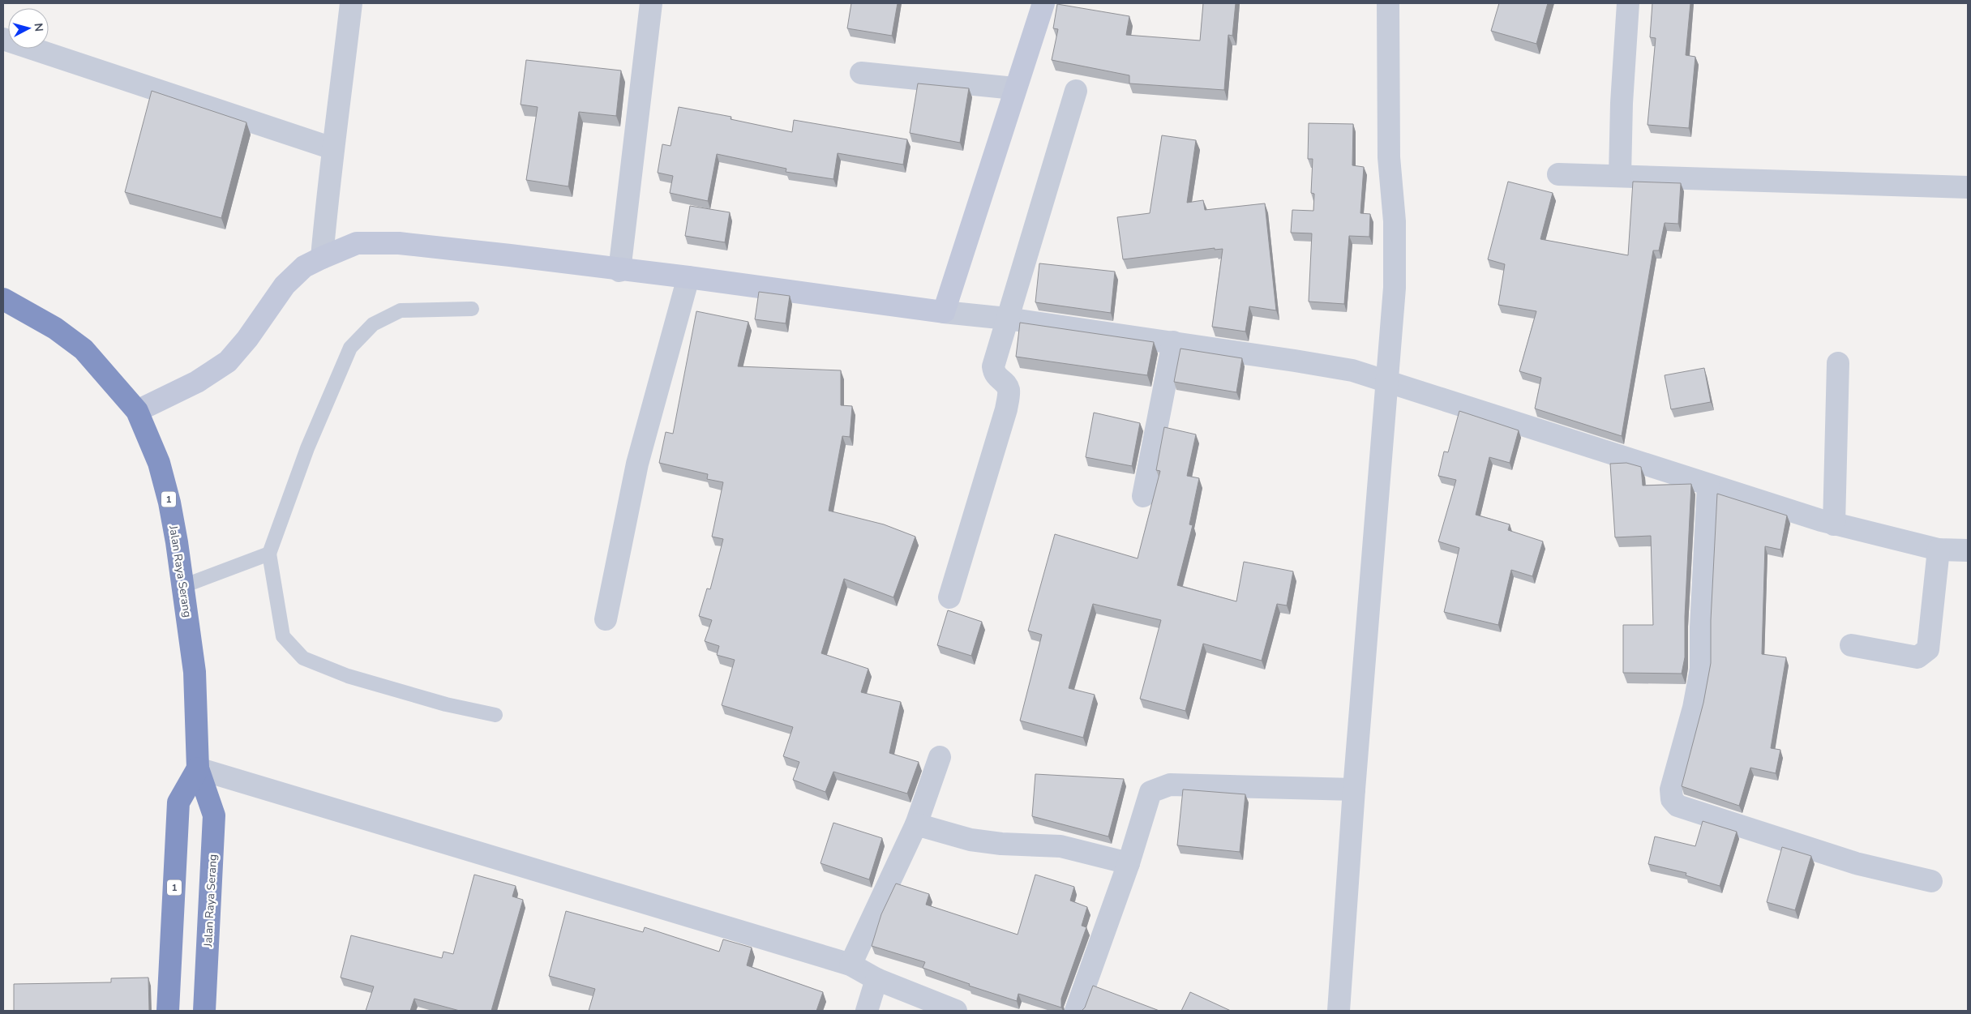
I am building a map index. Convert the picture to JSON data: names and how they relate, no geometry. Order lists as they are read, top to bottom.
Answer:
{
  "streets": {
    "highway": ["1", "Jalan Raya Serang"]
  },
  "crossings": [
    ["1", "Jalan Raya Serang"]
  ],
  "north": "right"
}
